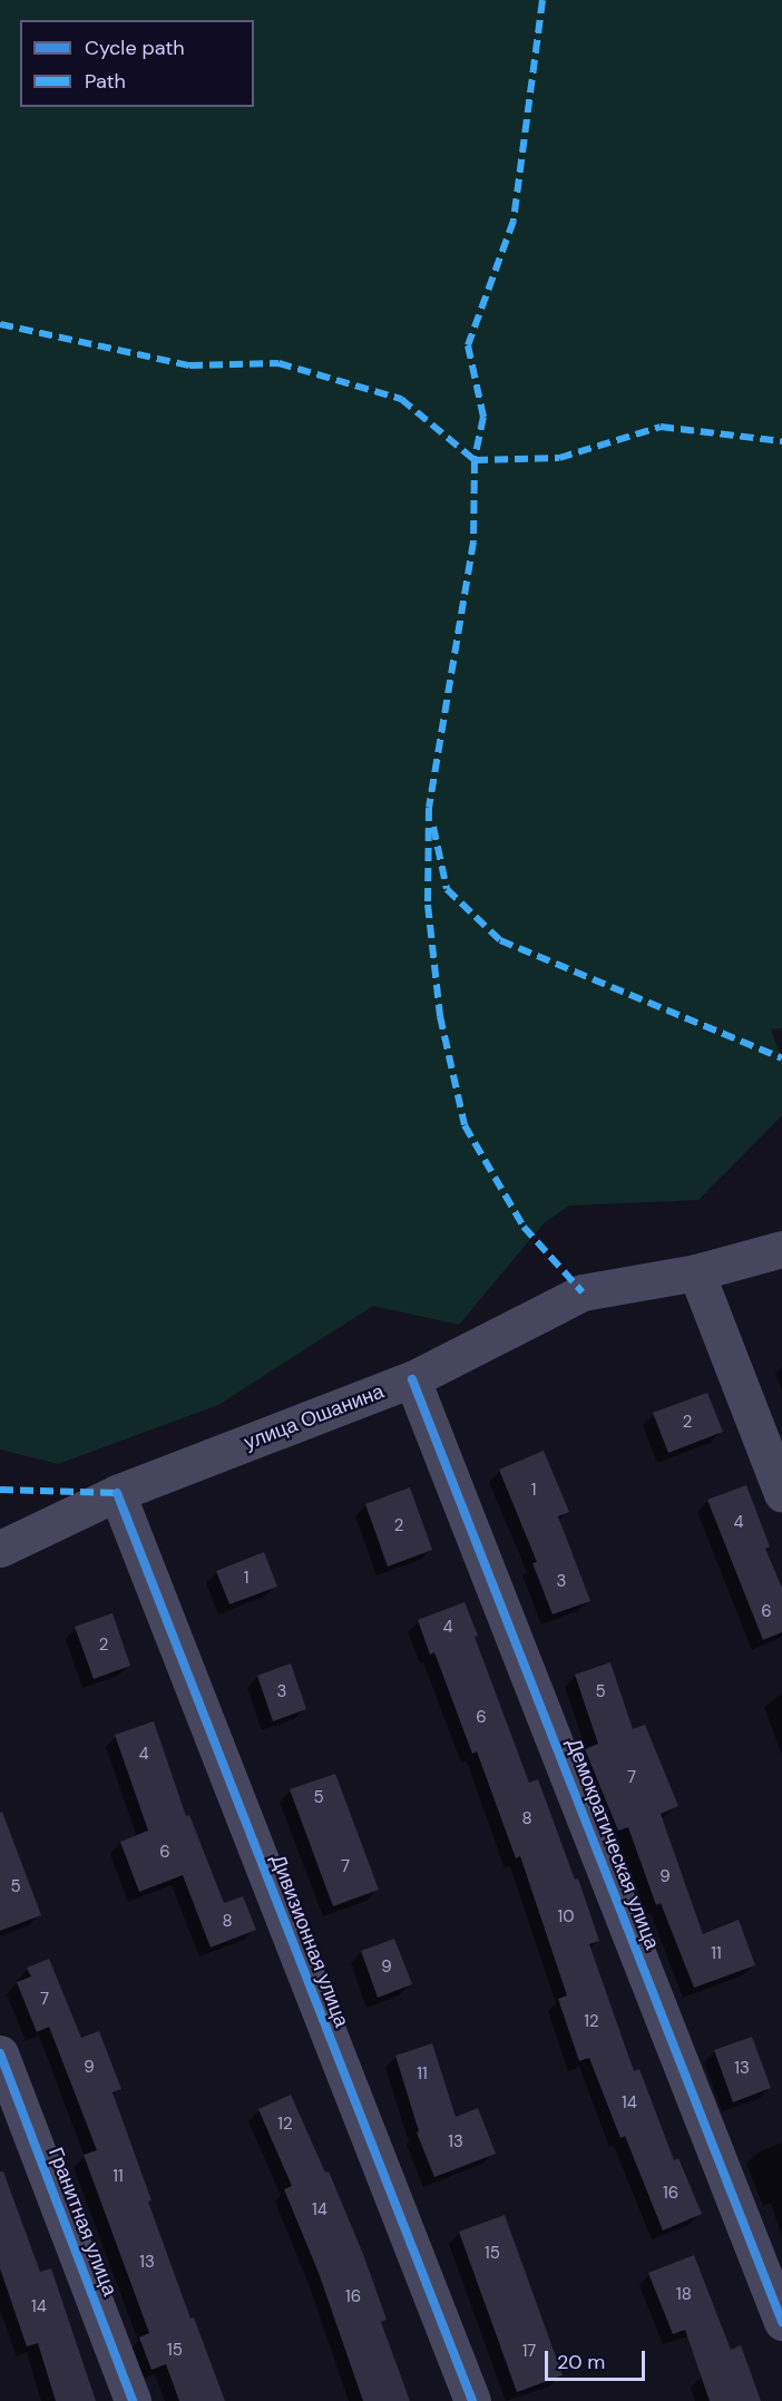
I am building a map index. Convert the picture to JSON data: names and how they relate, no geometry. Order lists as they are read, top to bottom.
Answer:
{
  "streets": {
    "street": [
      "улица Ошанина",
      "Демократическая улица",
      "Дивизионная улица",
      "Гранитная улица"
    ]
  },
  "crossings": [
    ["улица Ошанина", "Демократическая улица"],
    ["улица Ошанина", "Дивизионная улица"]
  ],
  "house_numbers": [
    "2",
    "1",
    "4",
    "2",
    "1",
    "3",
    "6",
    "4",
    "2",
    "3",
    "5",
    "6",
    "4",
    "7",
    "5",
    "8",
    "6",
    "7",
    "9",
    "5",
    "10",
    "8",
    "11",
    "9",
    "7",
    "12",
    "9",
    "13",
    "11",
    "14",
    "12",
    "13",
    "11",
    "16",
    "14",
    "15",
    "13",
    "18",
    "16",
    "14",
    "15",
    "17"
  ],
  "legend": ["Cycle path", "Path"],
  "scale_bar": "20 m"
}
